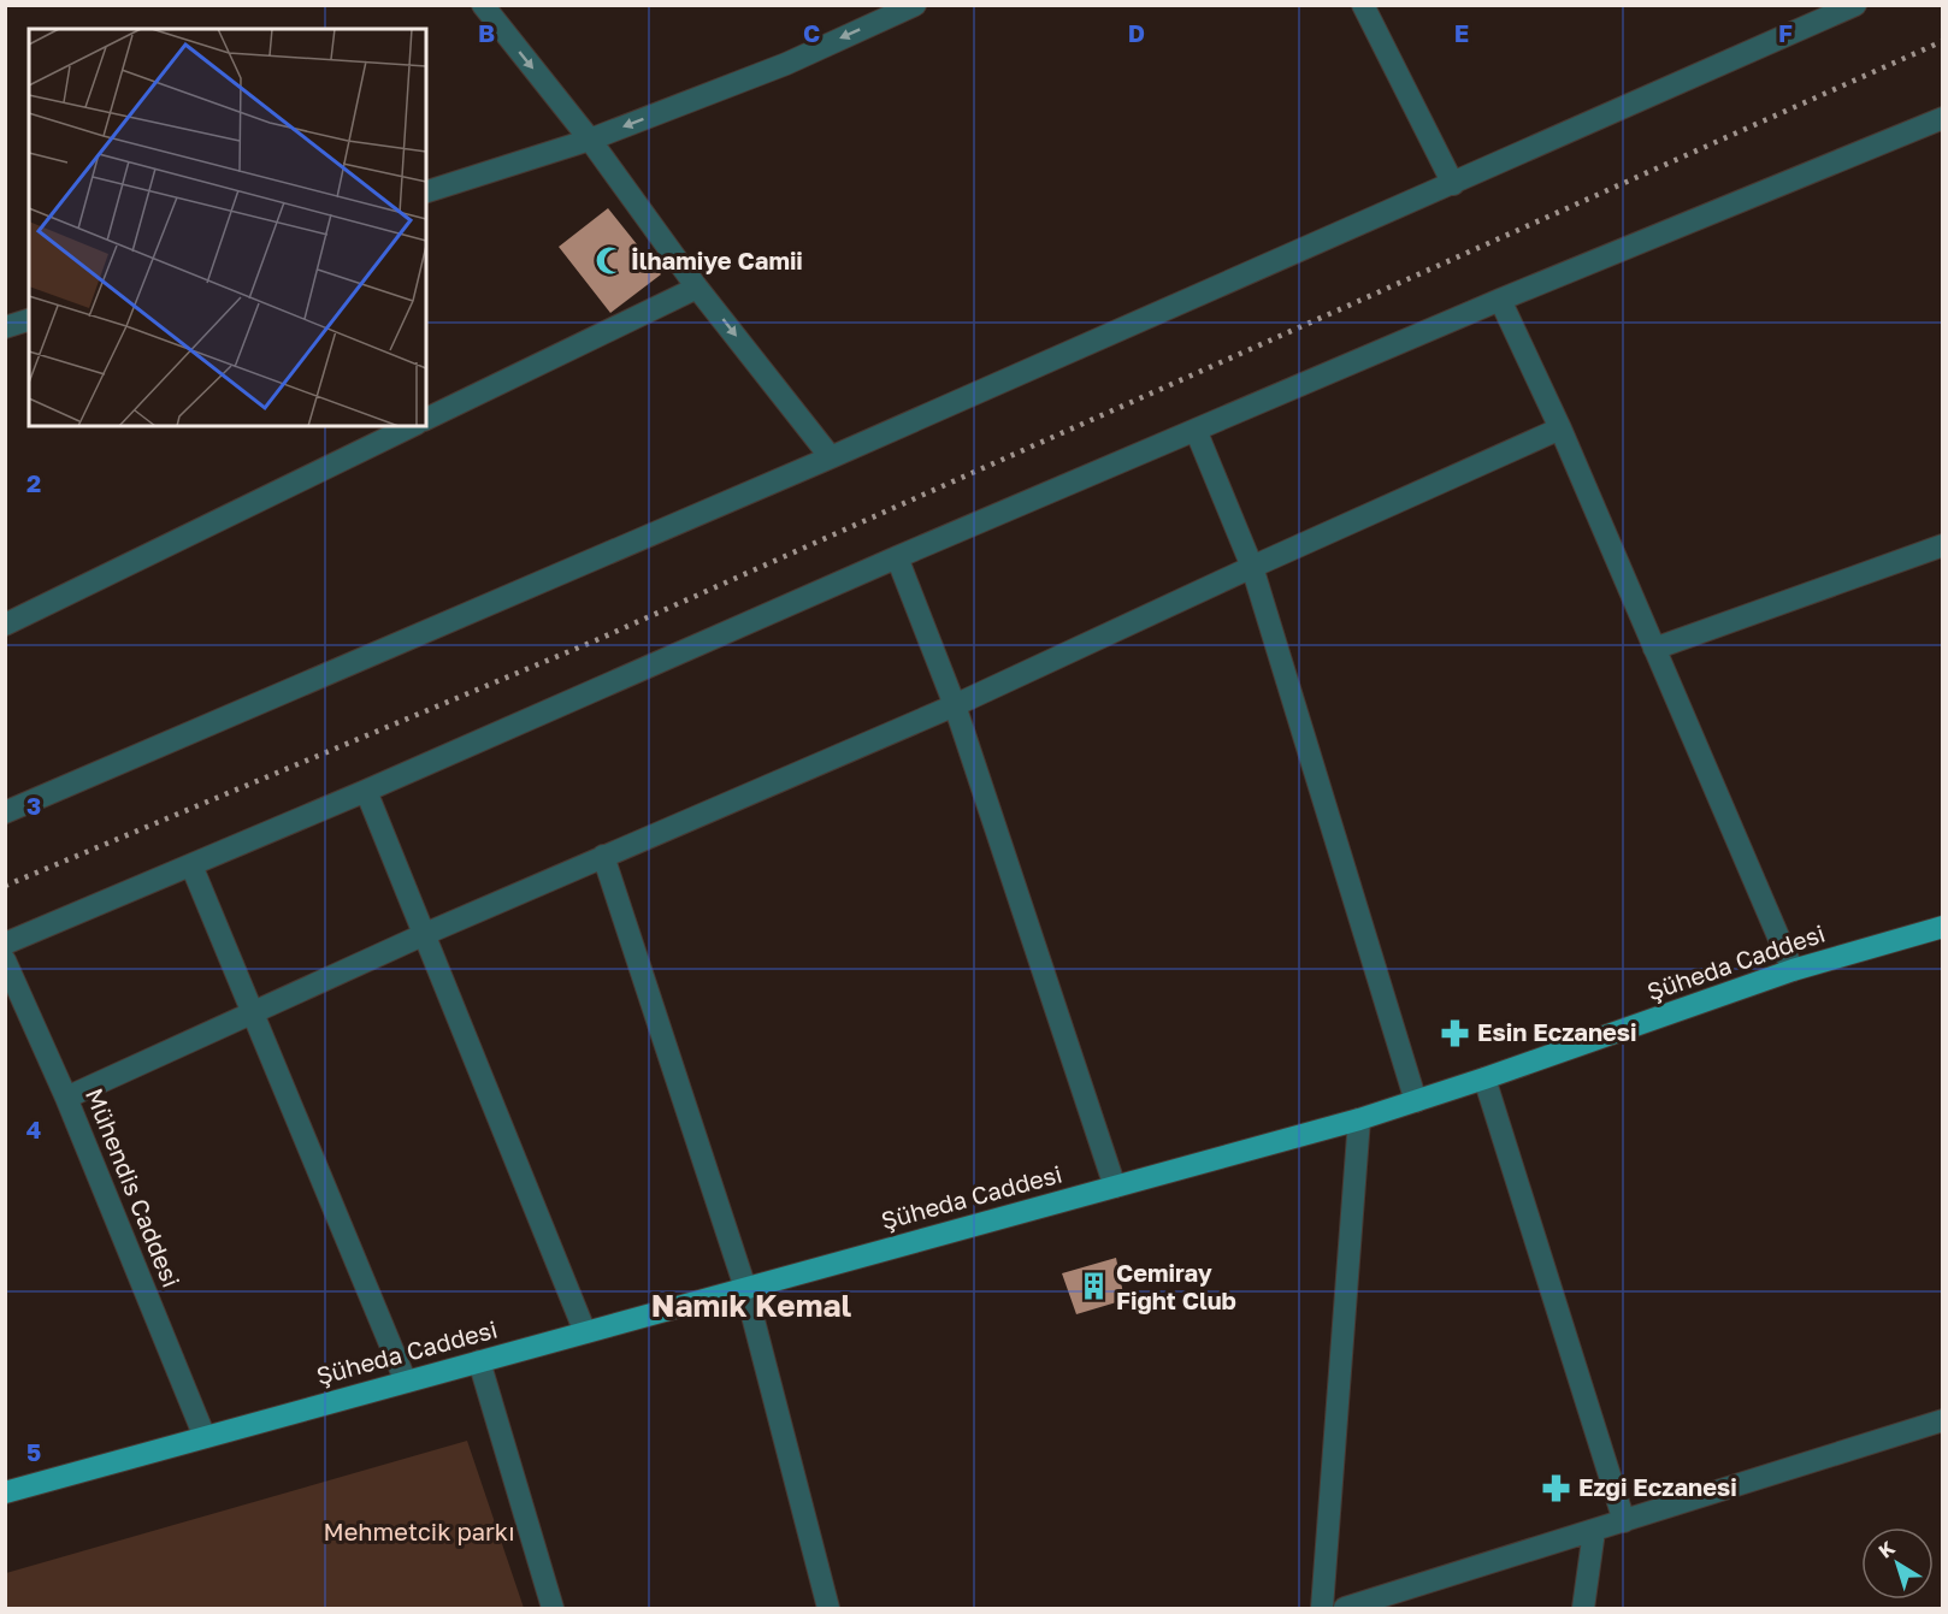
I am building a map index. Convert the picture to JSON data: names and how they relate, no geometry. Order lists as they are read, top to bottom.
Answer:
{
  "streets": {
    "main road": ["Şüheda Caddesi"],
    "street": ["Mühendis Caddesi"]
  },
  "crossings": [
    ["Şüheda Caddesi", "Mühendis Caddesi"]
  ],
  "districts": ["Namık Kemal"],
  "parks": ["Mehmetcik parkı"],
  "places": {
    "mosque": ["İlhamiye Camii"],
    "pharmacy": ["Esin Eczanesi", "Ezgi Eczanesi"],
    "building": ["Cemiray Fight Club"]
  },
  "north": "top left",
  "grid": {
    "columns": [
      "B",
      "C",
      "D",
      "E",
      "F"
    ],
    "rows": [
      "2",
      "3",
      "4",
      "5"
    ]
  }
}
